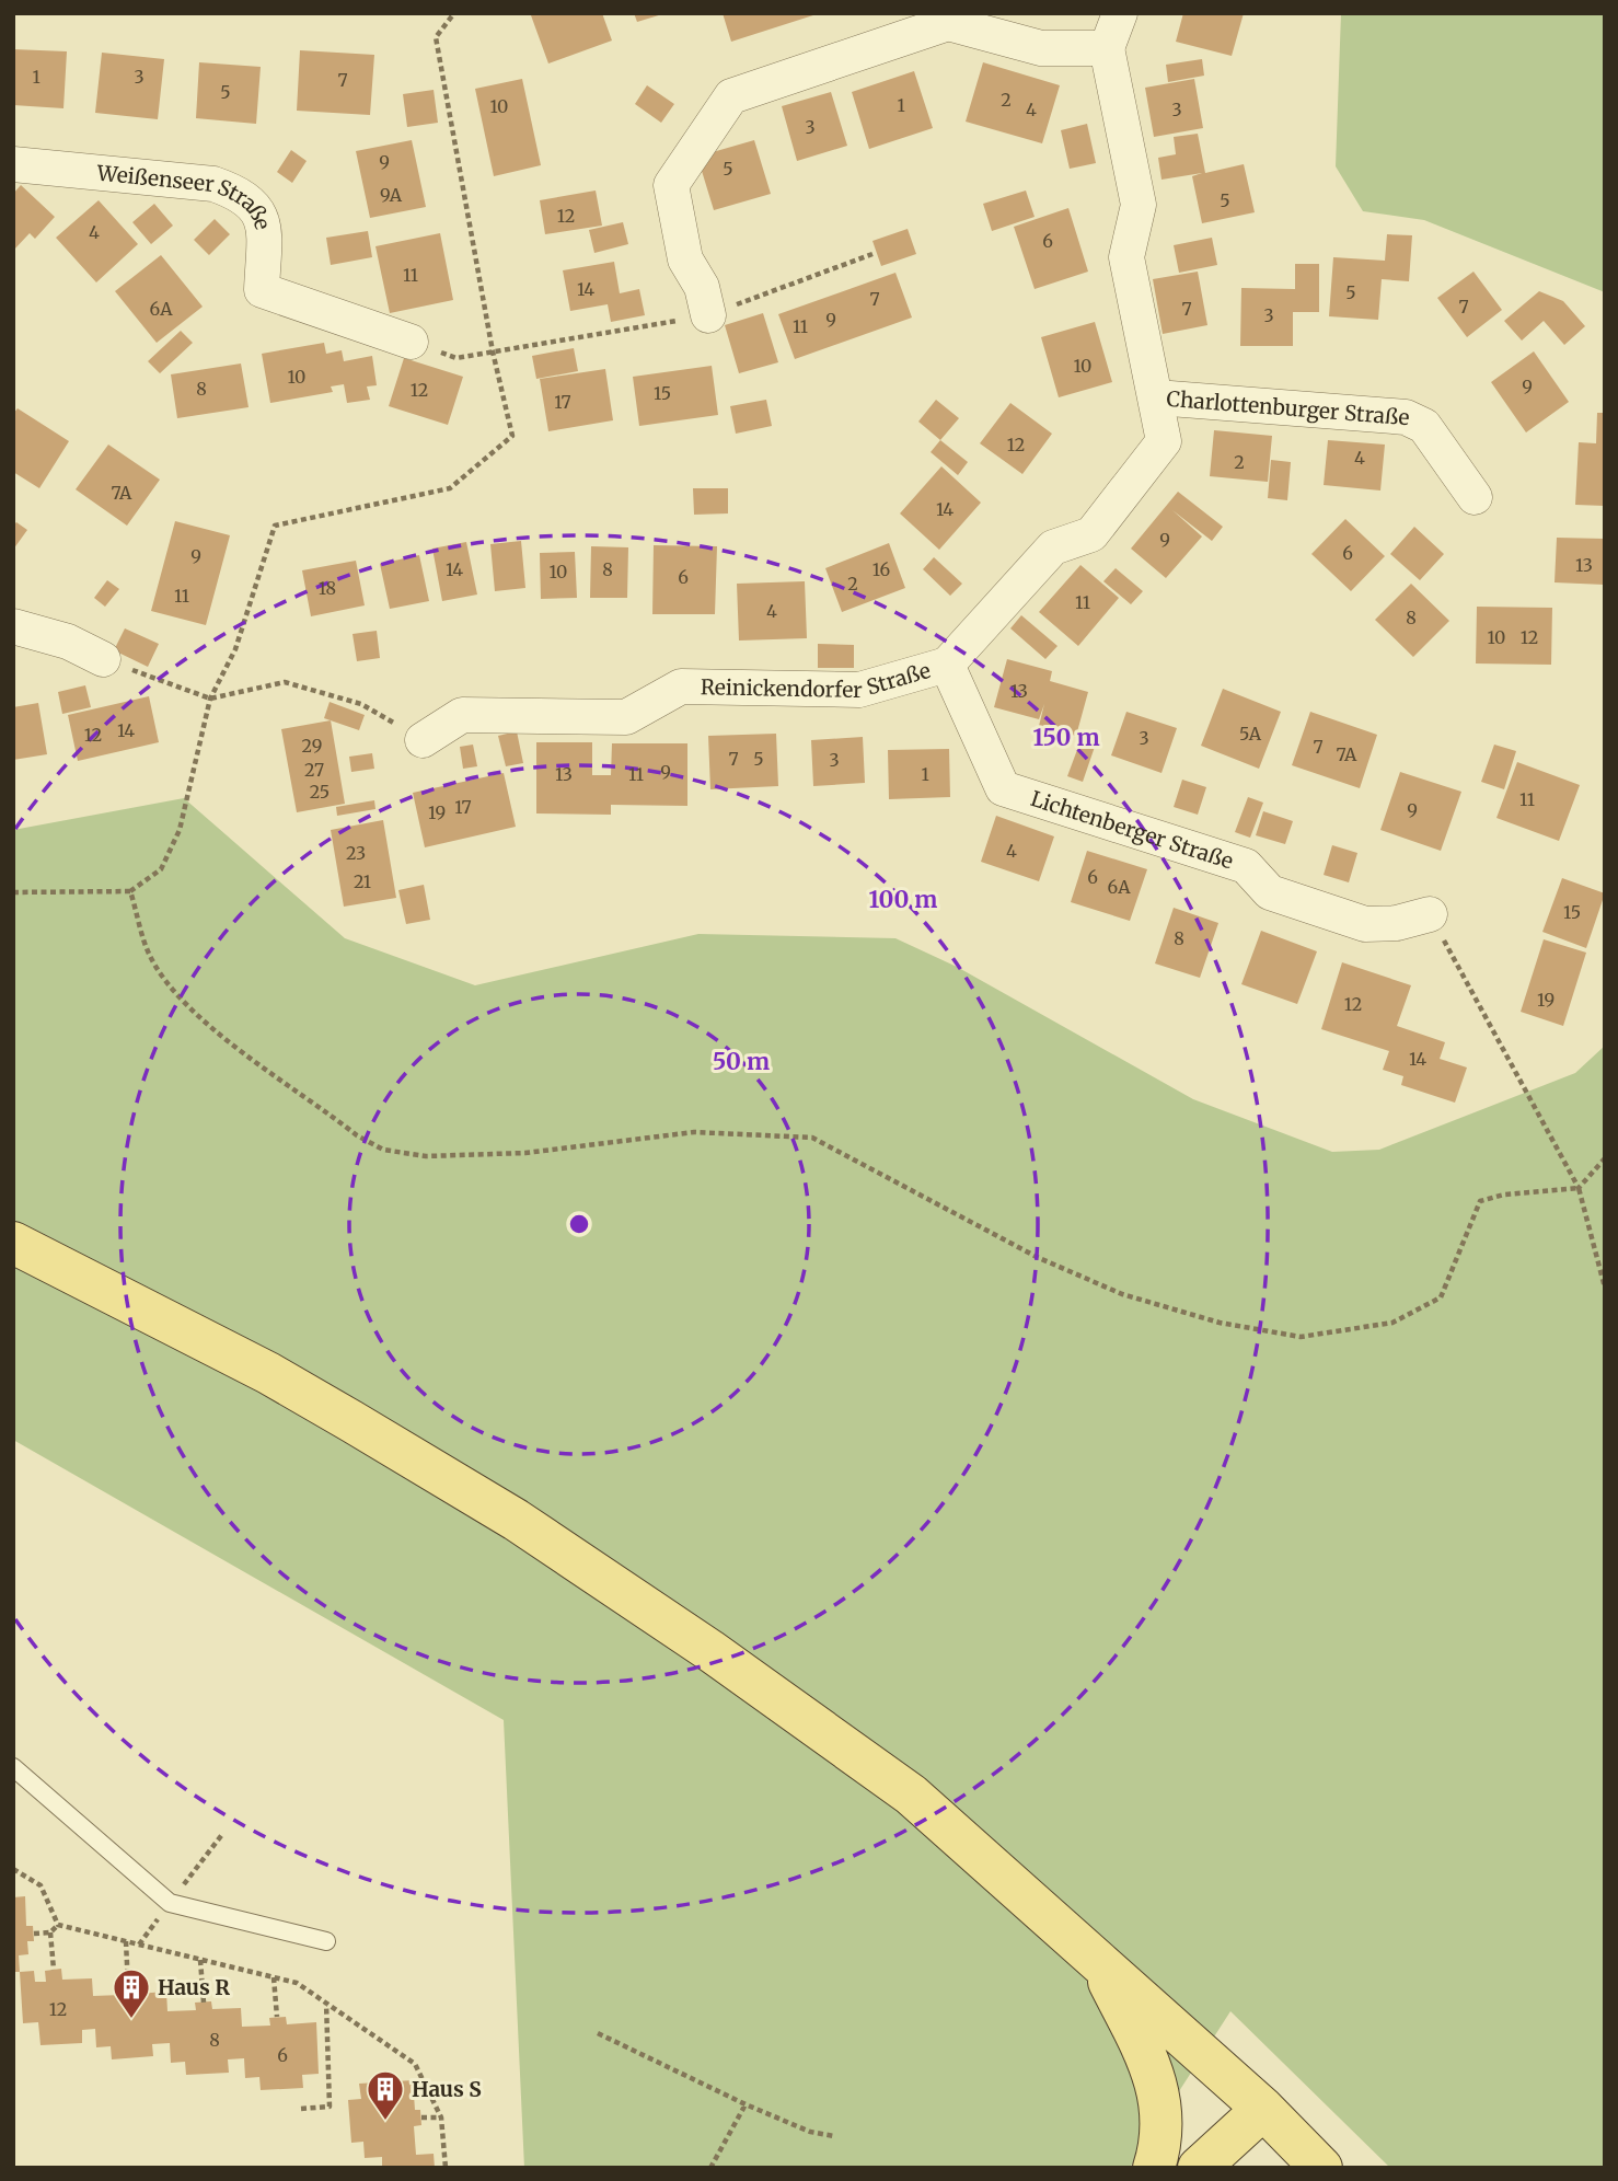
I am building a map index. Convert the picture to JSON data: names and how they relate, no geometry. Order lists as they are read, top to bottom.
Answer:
{
  "streets": {
    "street": [
      "Weißenseer Straße",
      "Charlottenburger Straße",
      "Reinickendorfer Straße",
      "Lichtenberger Straße"
    ]
  },
  "crossings": [
    ["Reinickendorfer Straße", "Lichtenberger Straße"]
  ],
  "places": {
    "building": ["Haus R", "Haus S"]
  },
  "house_numbers": [
    "1",
    "3",
    "7",
    "5",
    "2",
    "1",
    "10",
    "4",
    "3",
    "3",
    "9",
    "5",
    "9A",
    "5",
    "12",
    "4",
    "6",
    "11",
    "14",
    "5",
    "7",
    "7",
    "6A",
    "7",
    "3",
    "9",
    "11",
    "10",
    "10",
    "9",
    "8",
    "12",
    "15",
    "17",
    "12",
    "4",
    "2",
    "7A",
    "14",
    "9",
    "6",
    "9",
    "13",
    "14",
    "8",
    "16",
    "10",
    "6",
    "2",
    "18",
    "11",
    "11",
    "4",
    "8",
    "10",
    "12",
    "13",
    "14",
    "5A",
    "12",
    "3",
    "29",
    "7",
    "7A",
    "7",
    "5",
    "3",
    "27",
    "9",
    "13",
    "11",
    "1",
    "25",
    "11",
    "17",
    "9",
    "19",
    "4",
    "23",
    "6",
    "21",
    "6A",
    "15",
    "8",
    "19",
    "12",
    "14",
    "12",
    "8",
    "6"
  ],
  "rings": ["150 m", "100 m", "50 m"]
}
